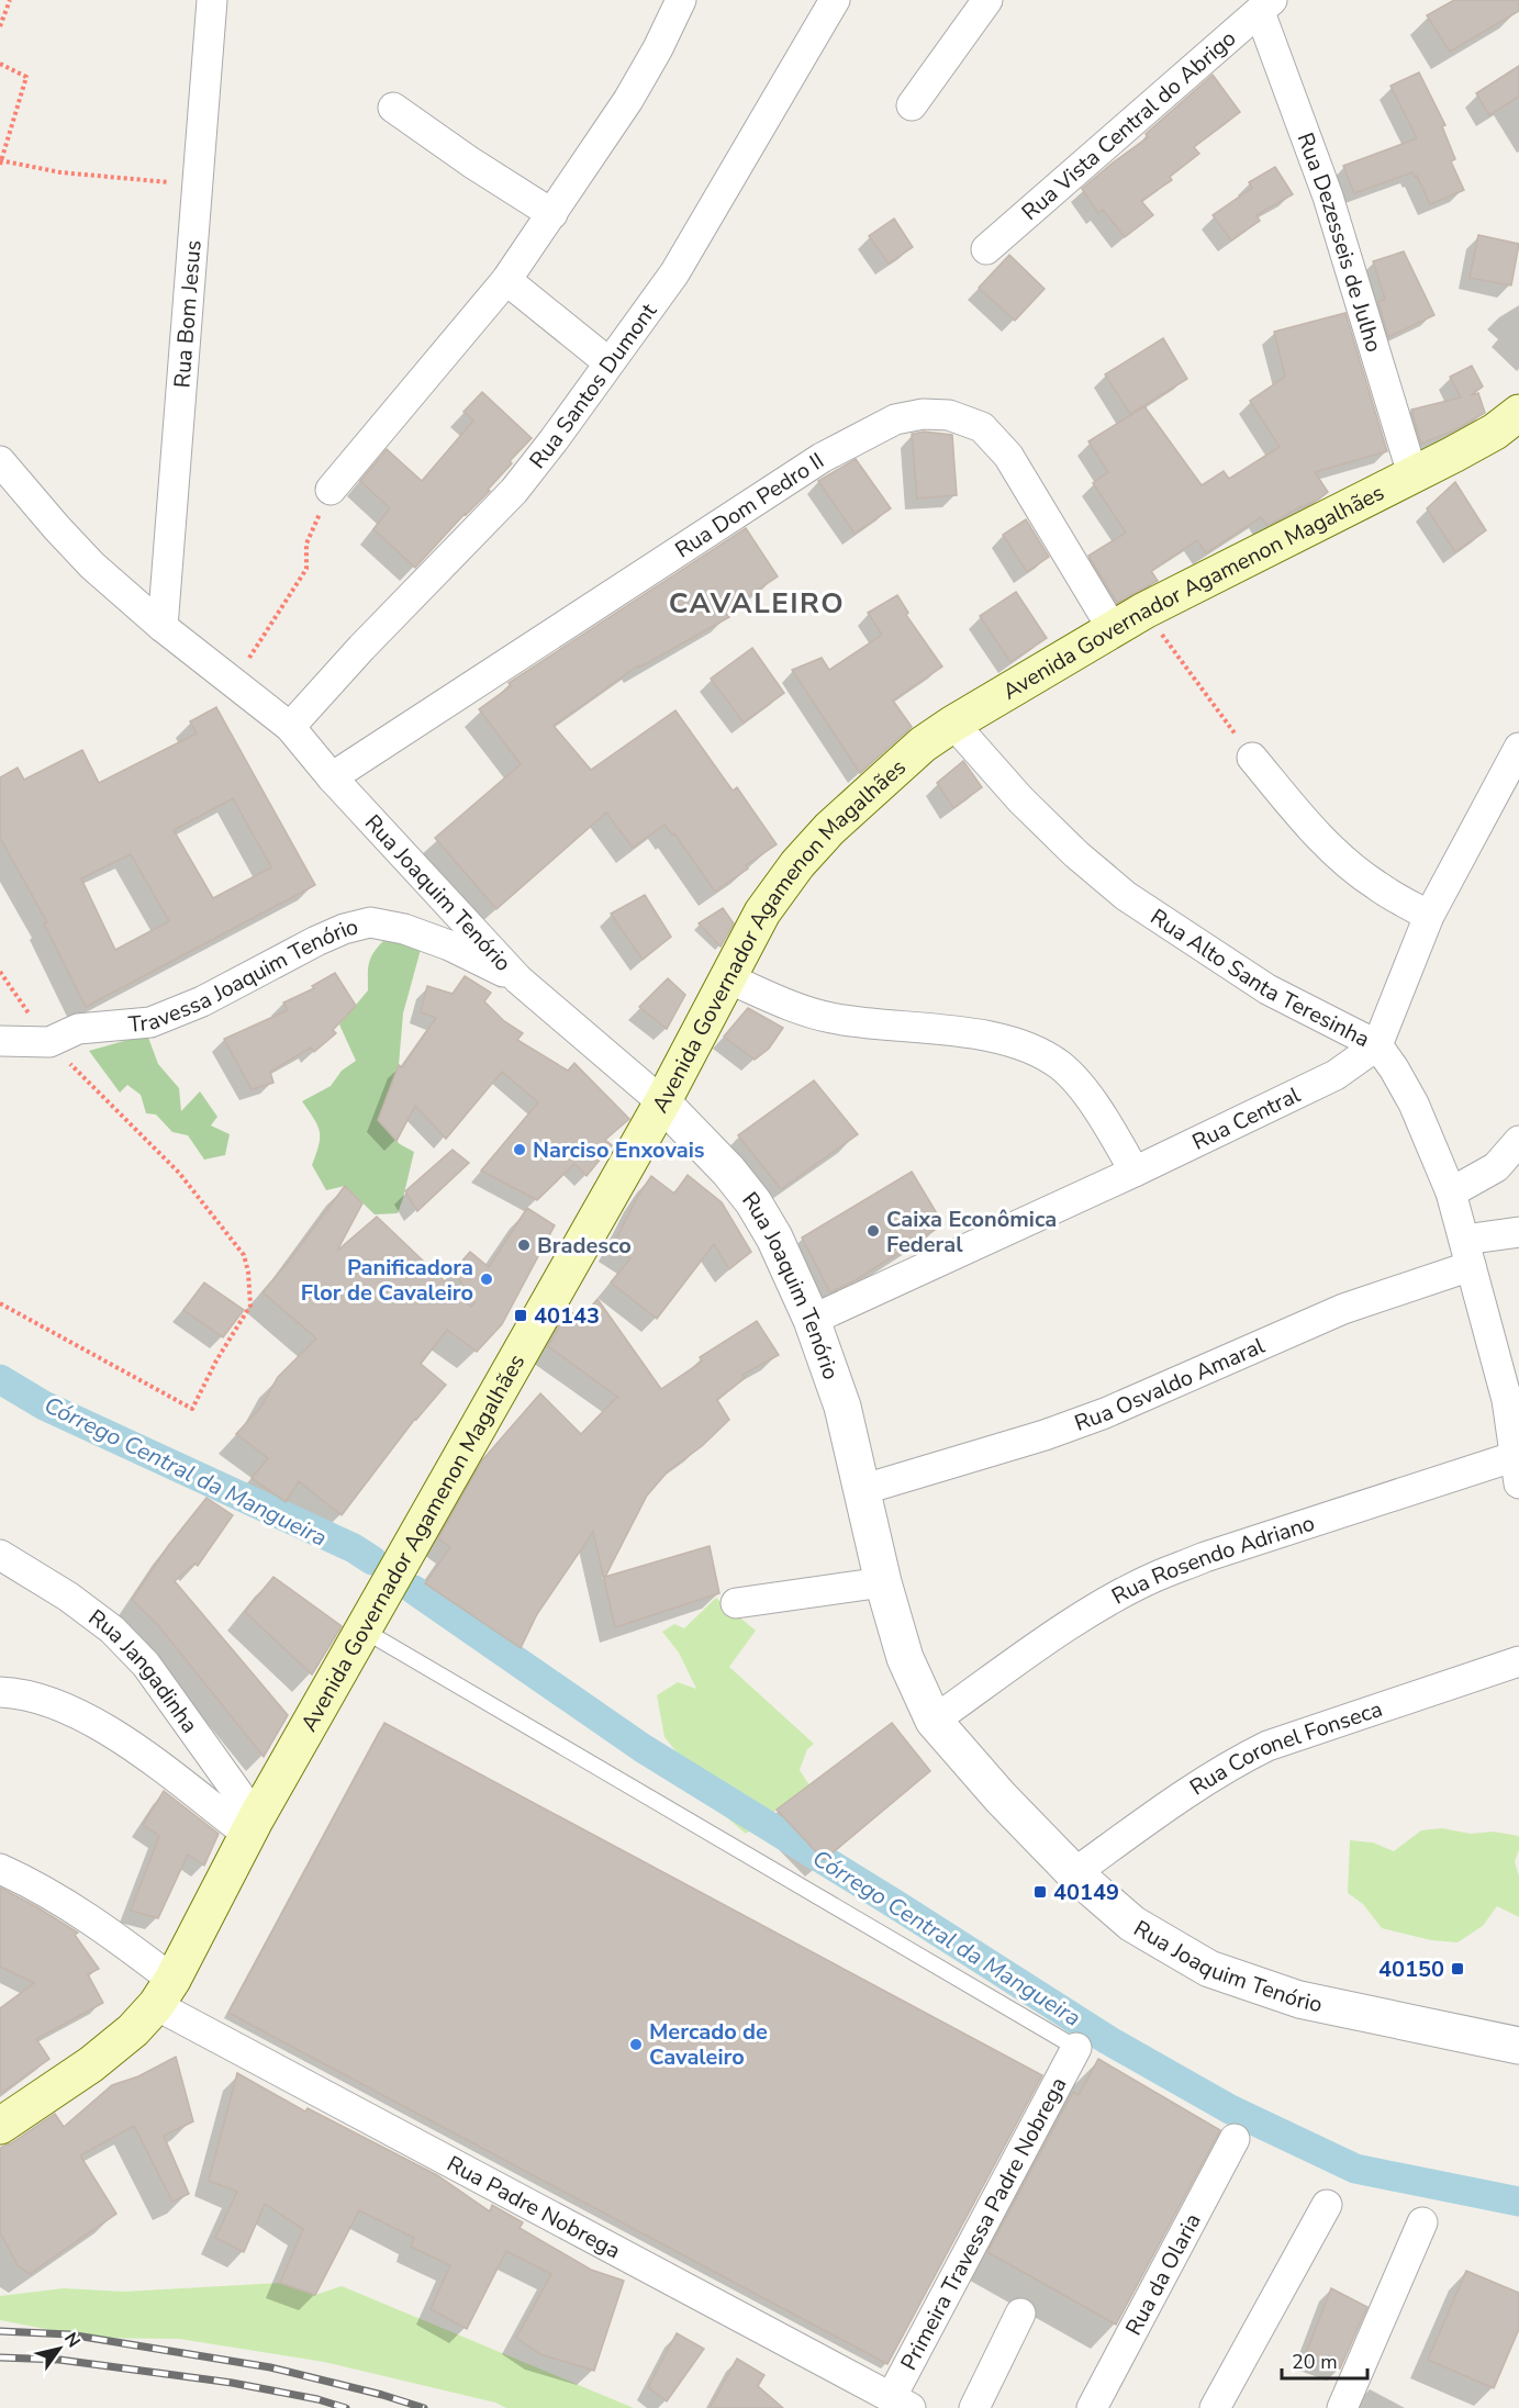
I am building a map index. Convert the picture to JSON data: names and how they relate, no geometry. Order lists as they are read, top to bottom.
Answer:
{
  "streets": {
    "main road": ["Avenida Governador Agamenon Magalhães"],
    "street": [
      "Rua Vista Central do Abrigo",
      "Rua Dezesseis de Julho",
      "Rua Bom Jesus",
      "Rua Santos Dumont",
      "Rua Dom Pedro II",
      "Rua Joaquim Tenório",
      "Travessa Joaquim Tenório",
      "Rua Alto Santa Teresinha",
      "Rua Central",
      "Rua Osvaldo Amaral",
      "Rua Rosendo Adriano",
      "Rua Jangadinha",
      "Rua Coronel Fonseca",
      "Rua Padre Nobrega",
      "Primeira Travessa Padre Nobrega",
      "Rua da Olaria"
    ]
  },
  "crossings": [
    ["Rua Vista Central do Abrigo", "Rua Dezesseis de Julho"],
    ["Rua Dezesseis de Julho", "Avenida Governador Agamenon Magalhães"],
    ["Rua Bom Jesus", "Rua Joaquim Tenório"],
    ["Rua Santos Dumont", "Rua Joaquim Tenório"],
    ["Rua Dom Pedro II", "Avenida Governador Agamenon Magalhães"],
    ["Rua Dom Pedro II", "Rua Joaquim Tenório"],
    ["Avenida Governador Agamenon Magalhães", "Rua Joaquim Tenório"],
    ["Avenida Governador Agamenon Magalhães", "Rua Alto Santa Teresinha"],
    ["Avenida Governador Agamenon Magalhães", "Rua Jangadinha"],
    ["Avenida Governador Agamenon Magalhães", "Rua Padre Nobrega"],
    ["Rua Joaquim Tenório", "Travessa Joaquim Tenório"],
    ["Rua Joaquim Tenório", "Rua Central"],
    ["Rua Joaquim Tenório", "Rua Osvaldo Amaral"],
    ["Rua Joaquim Tenório", "Rua Rosendo Adriano"],
    ["Rua Joaquim Tenório", "Rua Coronel Fonseca"],
    ["Rua Alto Santa Teresinha", "Rua Central"],
    ["Rua Alto Santa Teresinha", "Rua Osvaldo Amaral"],
    ["Rua Alto Santa Teresinha", "Rua Rosendo Adriano"],
    ["Rua Padre Nobrega", "Primeira Travessa Padre Nobrega"]
  ],
  "districts": ["CAVALEIRO"],
  "water": ["Córrego Central da Mangueira"],
  "places": {
    "other": [
      "Narciso Enxovais",
      "Caixa Econômica Federal",
      "Bradesco",
      "Panificadora Flor de Cavaleiro",
      "Mercado de Cavaleiro"
    ],
    "transit": ["40143", "40149", "40150"]
  },
  "scale_bar": "20 m",
  "north": "top right"
}
